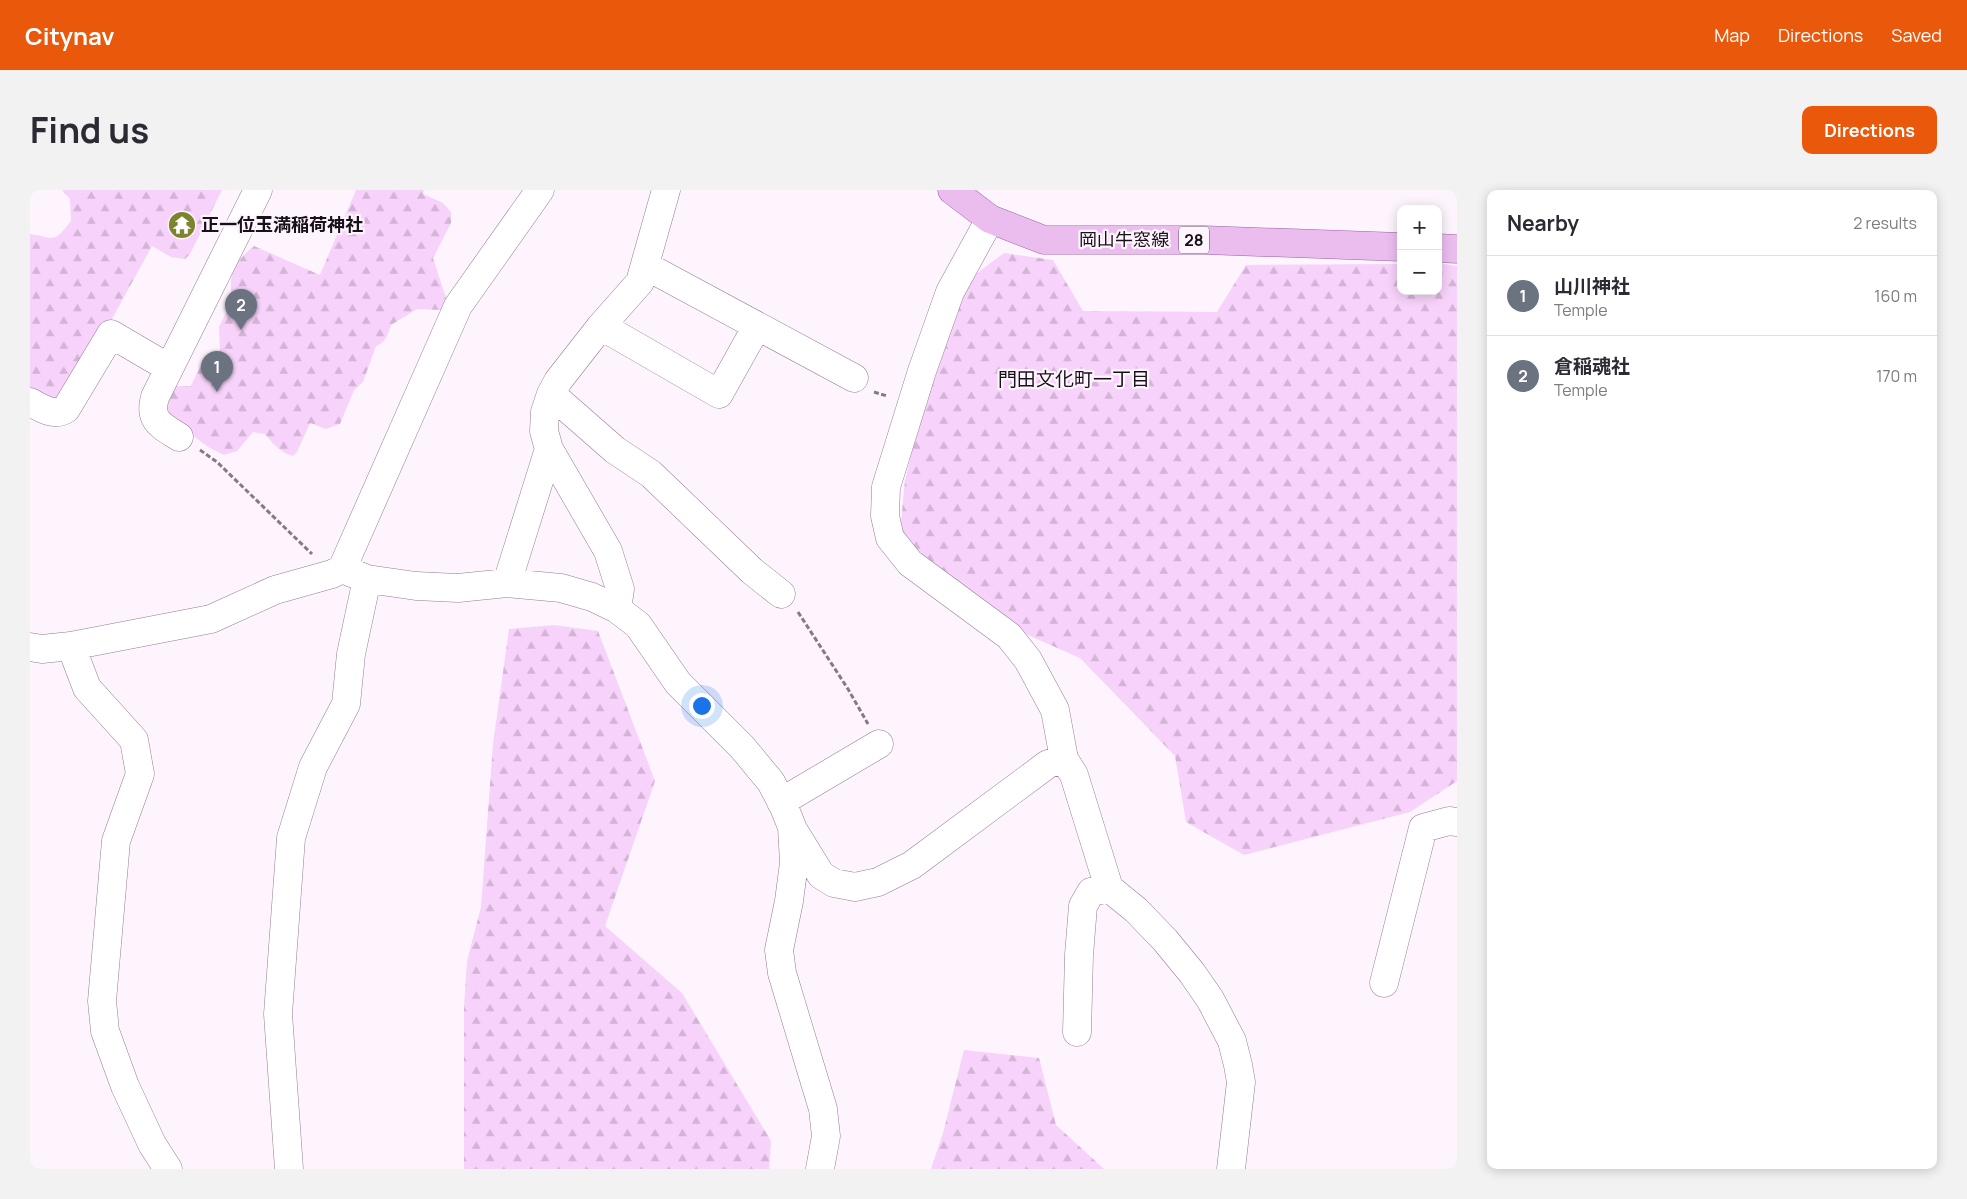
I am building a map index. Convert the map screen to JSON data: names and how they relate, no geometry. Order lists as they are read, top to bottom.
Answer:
{
  "streets": {
    "main road": ["岡山牛窓線", "28"]
  },
  "districts": ["門田文化町一丁目"],
  "places": {
    "temple": ["正一位玉満稲荷神社"]
  },
  "page": {
    "header": "Citynav",
    "nav": ["Map", "Directions", "Saved"],
    "title": "Find us",
    "buttons": "Directions",
    "heading": ["Nearby", "2 results"],
    "map_buttons": ["+", "−"],
    "list": [
      {
        "mark": "1",
        "name": "山川神社",
        "note": "Temple",
        "value": "160 m"
      },
      {
        "mark": "2",
        "name": "倉稲魂社",
        "note": "Temple",
        "value": "170 m"
      }
    ],
    "pins": ["2", "1"]
  }
}
